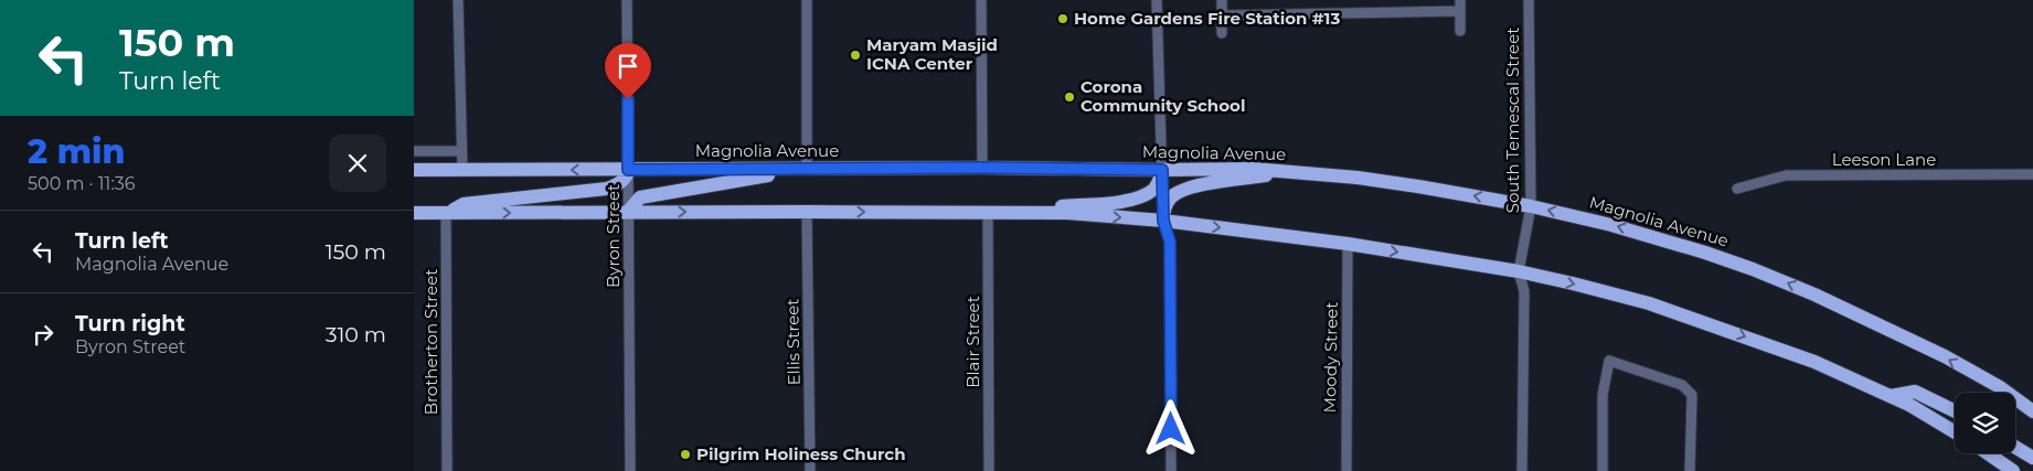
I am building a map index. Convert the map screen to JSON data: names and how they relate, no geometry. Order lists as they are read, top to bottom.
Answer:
{
  "streets": {
    "main road": ["Magnolia Avenue"],
    "street": [
      "South Temescal Street",
      "Leeson Lane",
      "Byron Street",
      "Brotherton Street",
      "Ellis Street",
      "Blair Street",
      "Moody Street"
    ]
  },
  "crossings": [
    ["South Temescal Street", "Magnolia Avenue"],
    ["Magnolia Avenue", "Byron Street"]
  ],
  "places": [
    "Home Gardens Fire Station #13",
    "Maryam Masjid ICNA Center",
    "Corona Community School",
    "Pilgrim Holiness Church"
  ],
  "page": {
    "turn": ["150 m", "Turn left"],
    "heading": ["2 min", "500 m · 11:36"],
    "list": [
      {
        "name": "Turn left",
        "note": "Magnolia Avenue",
        "value": "150 m"
      },
      {
        "name": "Turn right",
        "note": "Byron Street",
        "value": "310 m"
      }
    ]
  }
}
